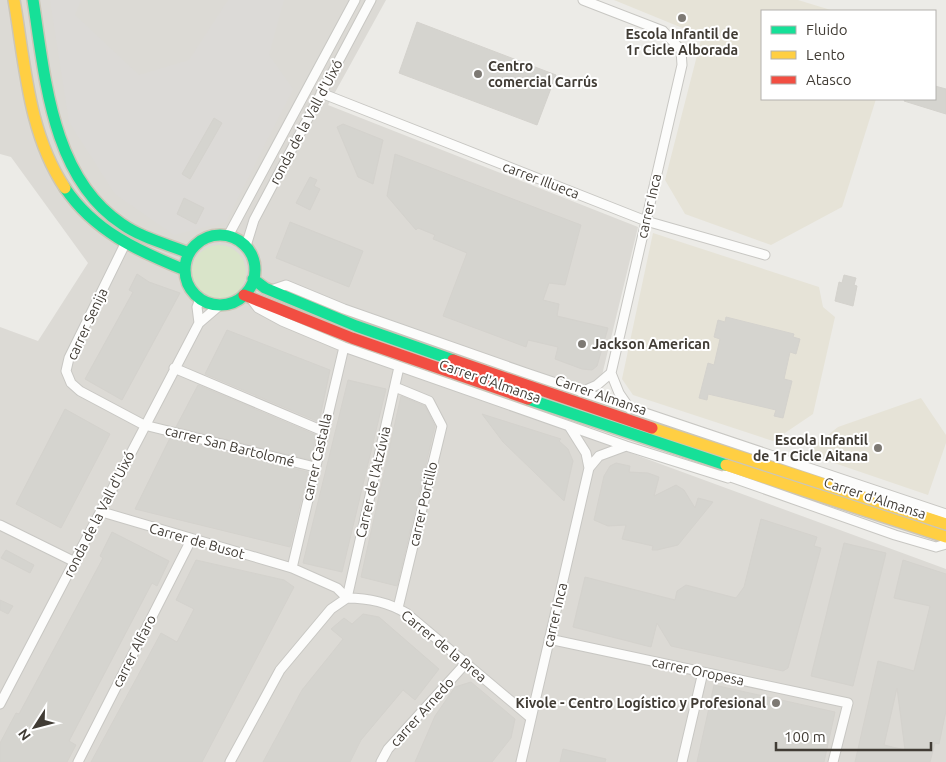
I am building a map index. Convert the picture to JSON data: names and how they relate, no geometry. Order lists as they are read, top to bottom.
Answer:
{
  "streets": {
    "main road": ["Carrer d'Almansa", "Carrer Almansa"],
    "street": [
      "ronda de la Vall d'Uixó",
      "carrer Illueca",
      "carrer Inca",
      "carrer Senija",
      "carrer San Bartolomé",
      "carrer Castalla",
      "Carrer de l'Atzúvia",
      "carrer Portillo",
      "Carrer de Busot",
      "Carrer de la Brea",
      "carrer Alfaro",
      "carrer Oropesa",
      "carrer Arnedo"
    ]
  },
  "crossings": [
    ["ronda de la Vall d'Uixó", "carrer Illueca"],
    ["ronda de la Vall d'Uixó", "carrer Senija"],
    ["ronda de la Vall d'Uixó", "Carrer d'Almansa"],
    ["ronda de la Vall d'Uixó", "Carrer Almansa"],
    ["ronda de la Vall d'Uixó", "carrer San Bartolomé"],
    ["ronda de la Vall d'Uixó", "Carrer de Busot"],
    ["carrer Illueca", "carrer Inca"],
    ["carrer Inca", "Carrer de la Brea"],
    ["carrer Inca", "carrer Oropesa"],
    ["carrer Senija", "carrer San Bartolomé"],
    ["Carrer d'Almansa", "Carrer Almansa"],
    ["Carrer d'Almansa", "carrer Castalla"],
    ["Carrer d'Almansa", "Carrer de l'Atzúvia"],
    ["carrer San Bartolomé", "carrer Castalla"],
    ["carrer Castalla", "Carrer de Busot"],
    ["carrer Castalla", "Carrer de la Brea"],
    ["Carrer de l'Atzúvia", "carrer Portillo"],
    ["Carrer de l'Atzúvia", "Carrer de la Brea"],
    ["carrer Portillo", "Carrer de la Brea"],
    ["Carrer de Busot", "Carrer de la Brea"],
    ["Carrer de Busot", "carrer Alfaro"],
    ["Carrer de la Brea", "carrer Arnedo"]
  ],
  "places": [
    "Escola Infantil de 1r Cicle Alborada",
    "Centro comercial Carrús",
    "Jackson American",
    "Escola Infantil de 1r Cicle Aitana",
    "Kivole - Centro Logístico y Profesional"
  ],
  "legend": ["Fluido", "Lento", "Atasco"],
  "scale_bar": "100 m",
  "north": "bottom left"
}
